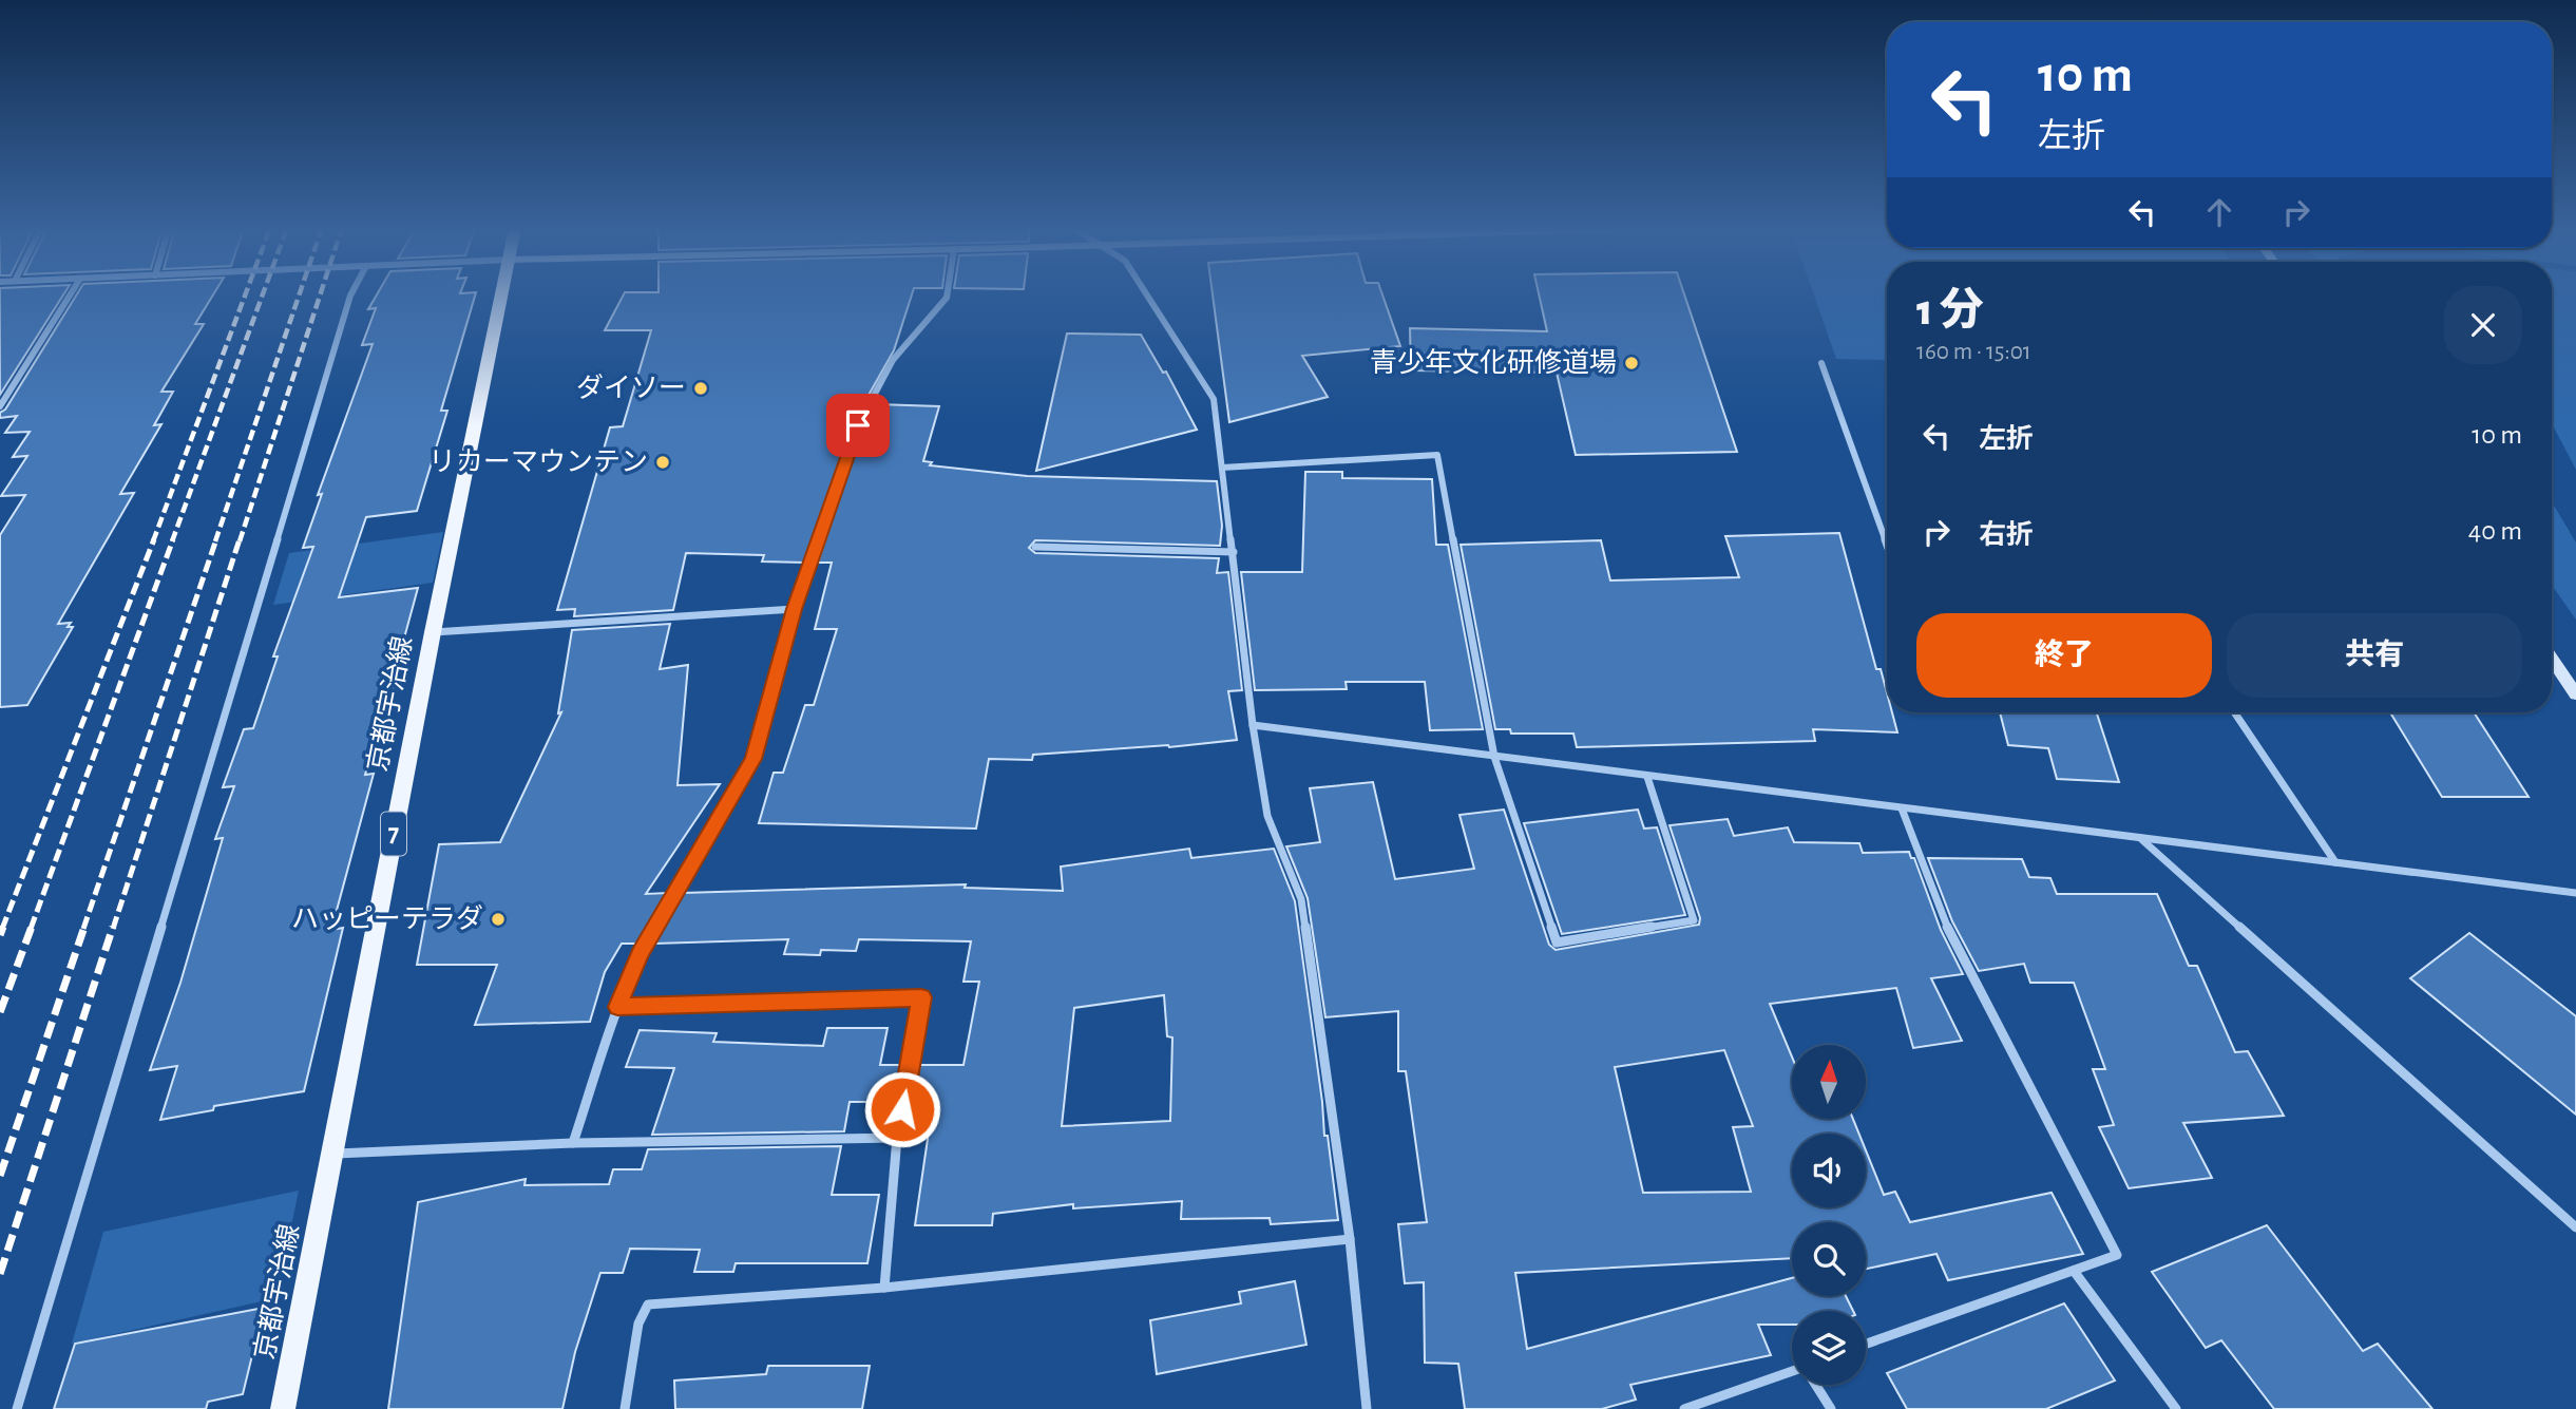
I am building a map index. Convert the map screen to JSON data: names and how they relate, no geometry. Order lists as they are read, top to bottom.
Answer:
{
  "streets": {
    "main road": ["京都宇治線", "7"]
  },
  "places": [
    "青少年文化研修道場",
    "ダイソー",
    "リカーマウンテン",
    "ハッピーテラダ"
  ],
  "north": "top",
  "page": {
    "turn": ["10 m", "左折"],
    "heading": ["1 分", "160 m · 15:01"],
    "list": [
      {
        "name": "左折",
        "value": "10 m"
      },
      {
        "name": "右折",
        "value": "40 m"
      }
    ],
    "buttons": ["終了", "共有"]
  }
}
